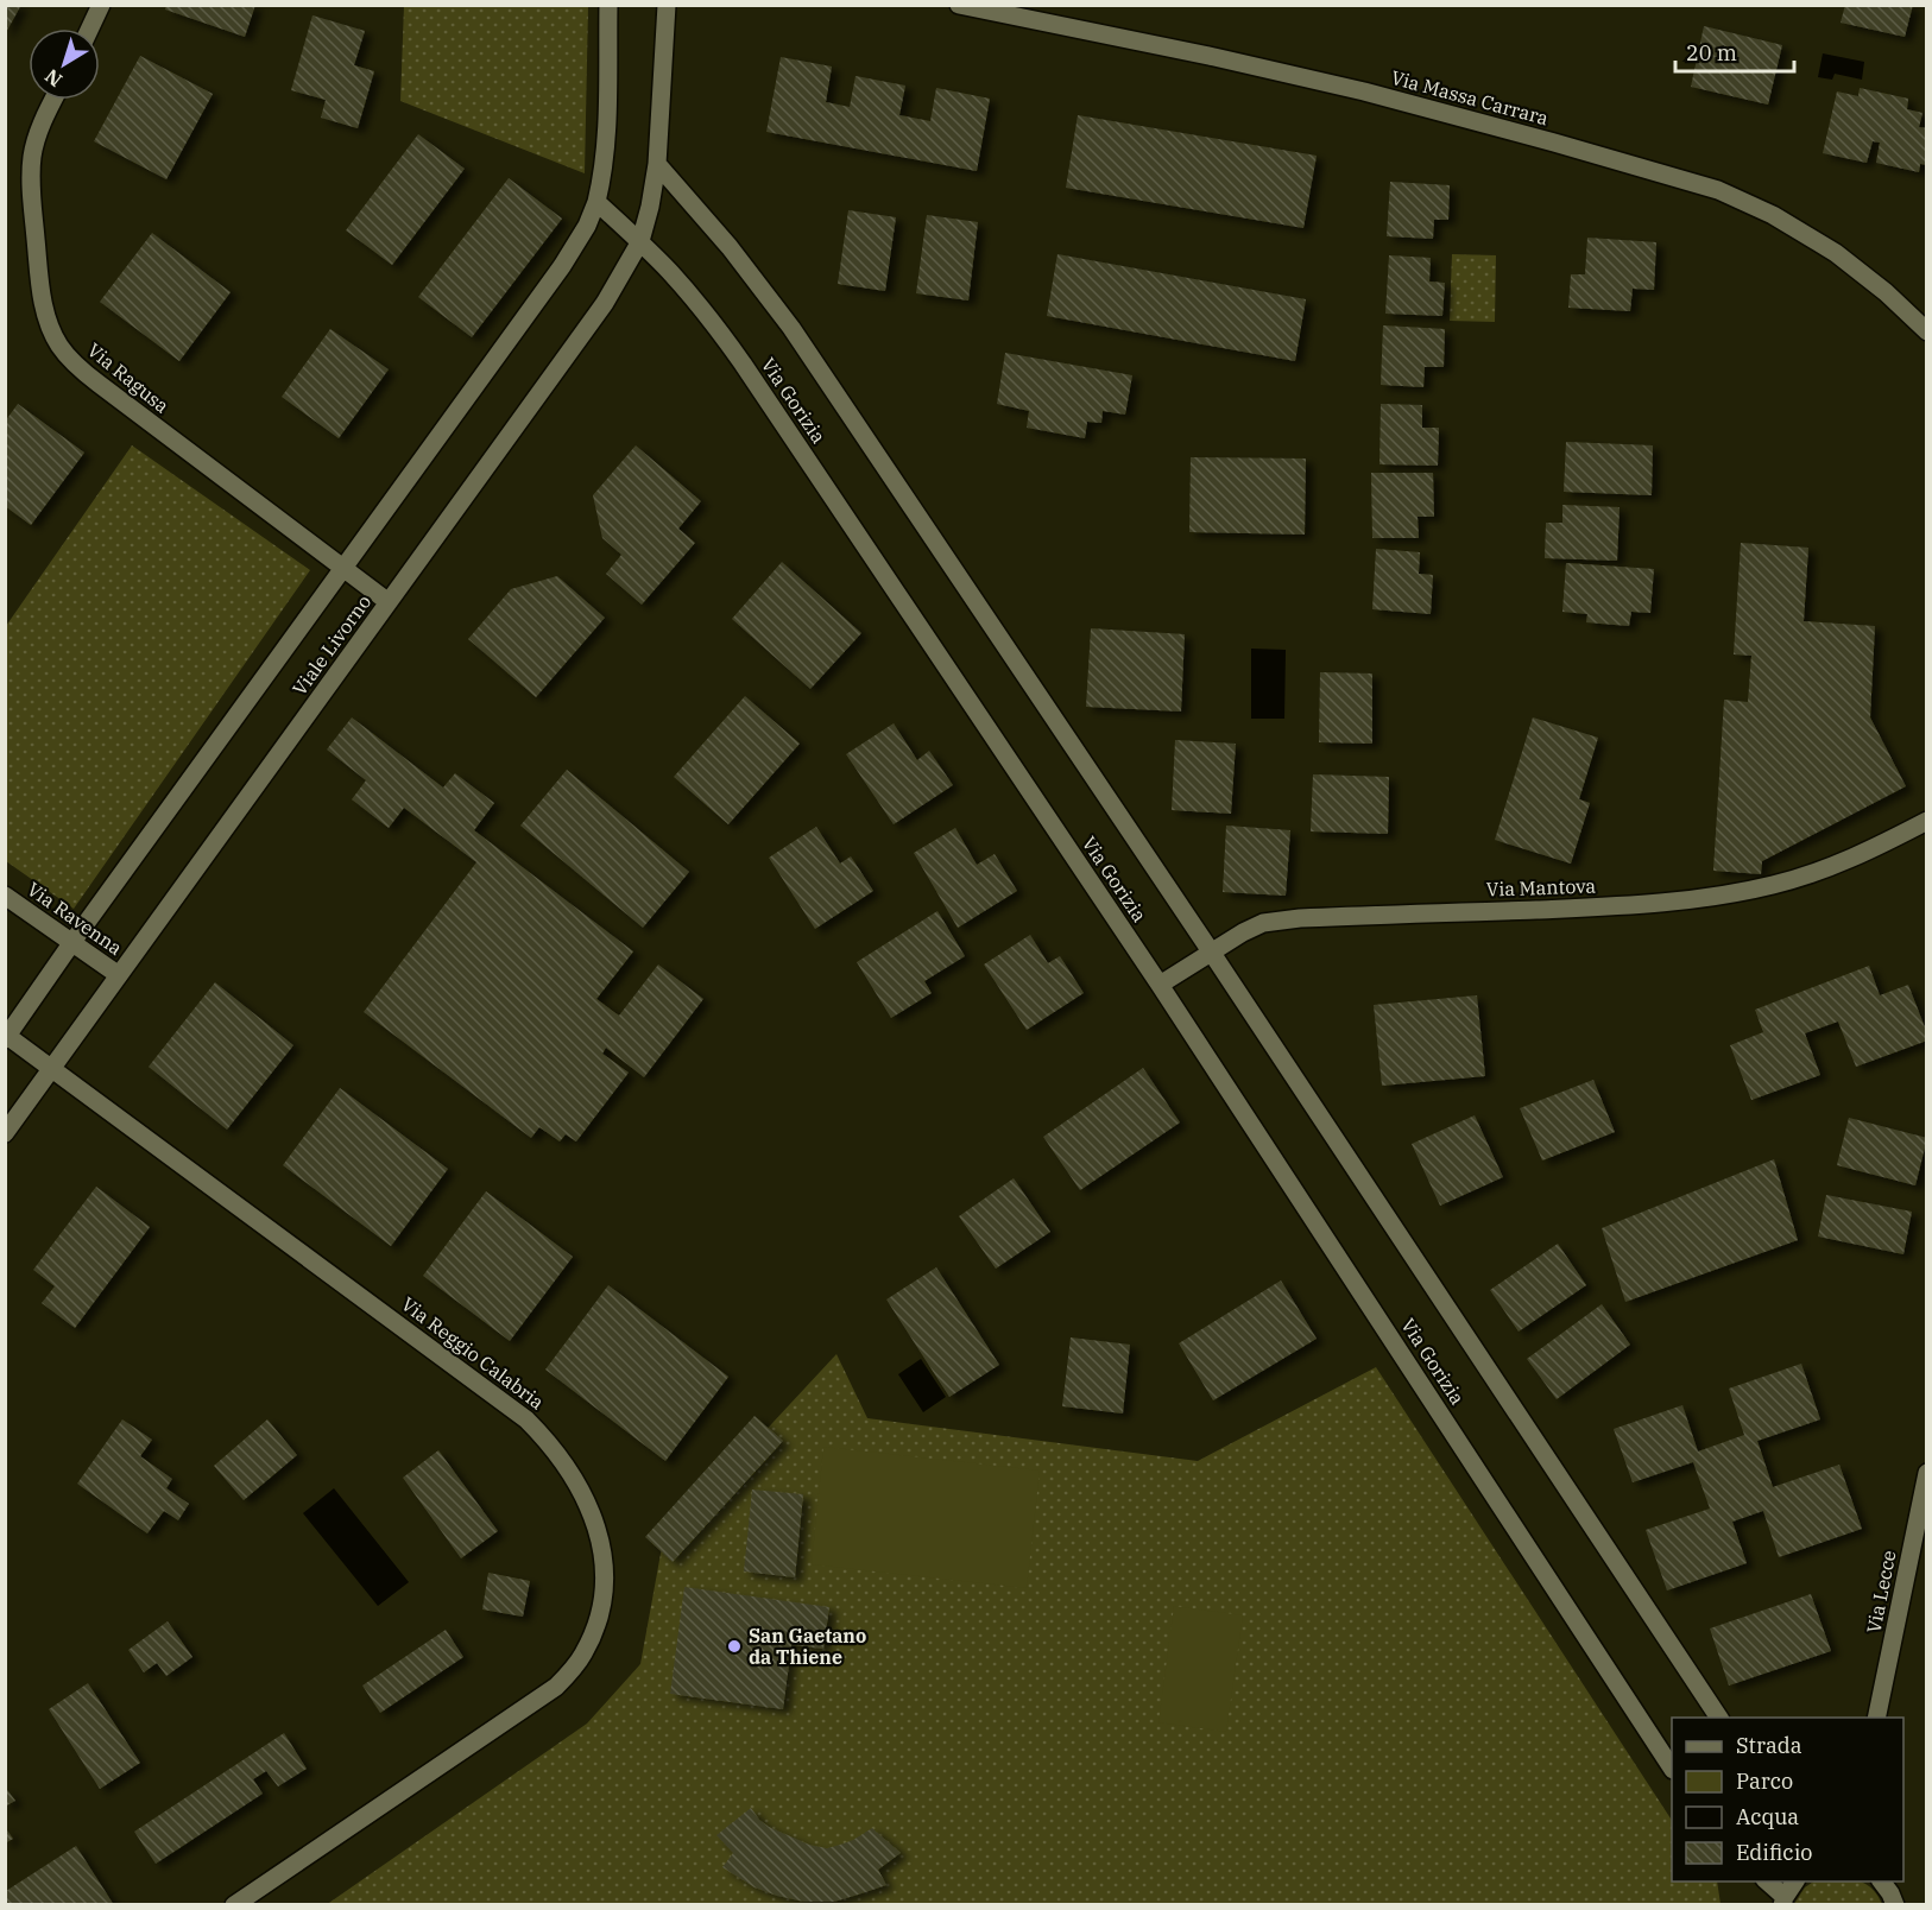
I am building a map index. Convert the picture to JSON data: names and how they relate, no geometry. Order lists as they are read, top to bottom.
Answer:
{
  "streets": {
    "street": [
      "Via Massa Carrara",
      "Via Ragusa",
      "Via Gorizia",
      "Viale Livorno",
      "Via Mantova",
      "Via Ravenna",
      "Via Reggio Calabria",
      "Via Lecce"
    ]
  },
  "crossings": [
    ["Via Ragusa", "Viale Livorno"],
    ["Via Gorizia", "Viale Livorno"],
    ["Via Gorizia", "Via Mantova"],
    ["Viale Livorno", "Via Ravenna"],
    ["Viale Livorno", "Via Reggio Calabria"]
  ],
  "places": ["San Gaetano da Thiene"],
  "legend": [
    "Strada",
    "Parco",
    "Acqua",
    "Edificio"
  ],
  "scale_bar": "20 m",
  "north": "bottom left"
}
